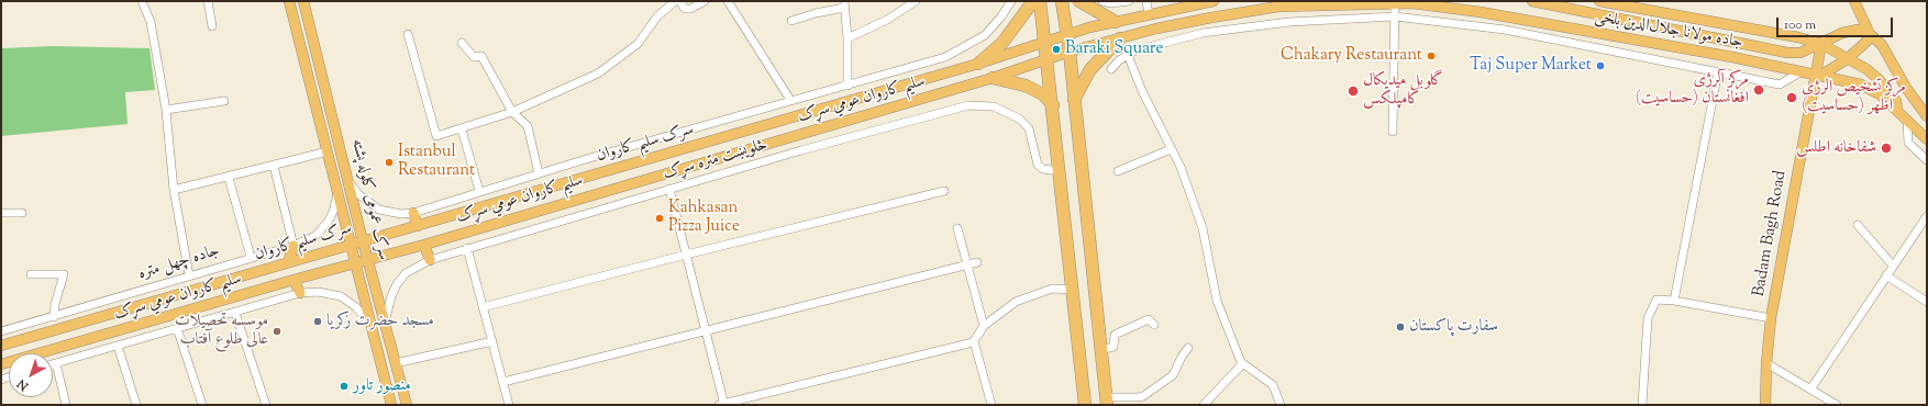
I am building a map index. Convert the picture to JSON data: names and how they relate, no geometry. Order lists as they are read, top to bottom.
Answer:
{
  "streets": {
    "main road": [
      "جاده مولانا جلال‌الدین بلخی",
      "سلیم کاروان عومي سړک",
      "سرک سلیم کاروان",
      "سرک عمومی کلوله پشته",
      "Badam Bagh Road"
    ],
    "street": ["څلویښت متره سړک", "جاده چهل متره"]
  },
  "crossings": [
    ["جاده مولانا جلال‌الدین بلخی", "سلیم کاروان عومي سړک"],
    ["جاده مولانا جلال‌الدین بلخی", "Badam Bagh Road"],
    ["سلیم کاروان عومي سړک", "سرک عمومی کلوله پشته"],
    ["سرک سلیم کاروان", "سرک عمومی کلوله پشته"],
    ["څلویښت متره سړک", "سرک عمومی کلوله پشته"],
    ["سرک عمومی کلوله پشته", "جاده چهل متره"]
  ],
  "places": [
    "Baraki Square",
    "Chakary Restaurant",
    "Taj Super Market",
    "مرکز آلرژی (حساسیت) افغانستان",
    "گلوبل میدیکال کامپلکس",
    "مرکز تشخیص الرژی (حساسیت) اظهر",
    "شفاخانه اطلس",
    "Istanbul Restaurant",
    "Kahkasan Pizza Juice",
    "مسجد حضرت زکریا",
    "سفارت پاکستان",
    "موسسه تحصیلات عالی طلوع آفتاب",
    "منصور تاور"
  ],
  "scale_bar": "100 m",
  "north": "bottom left"
}
